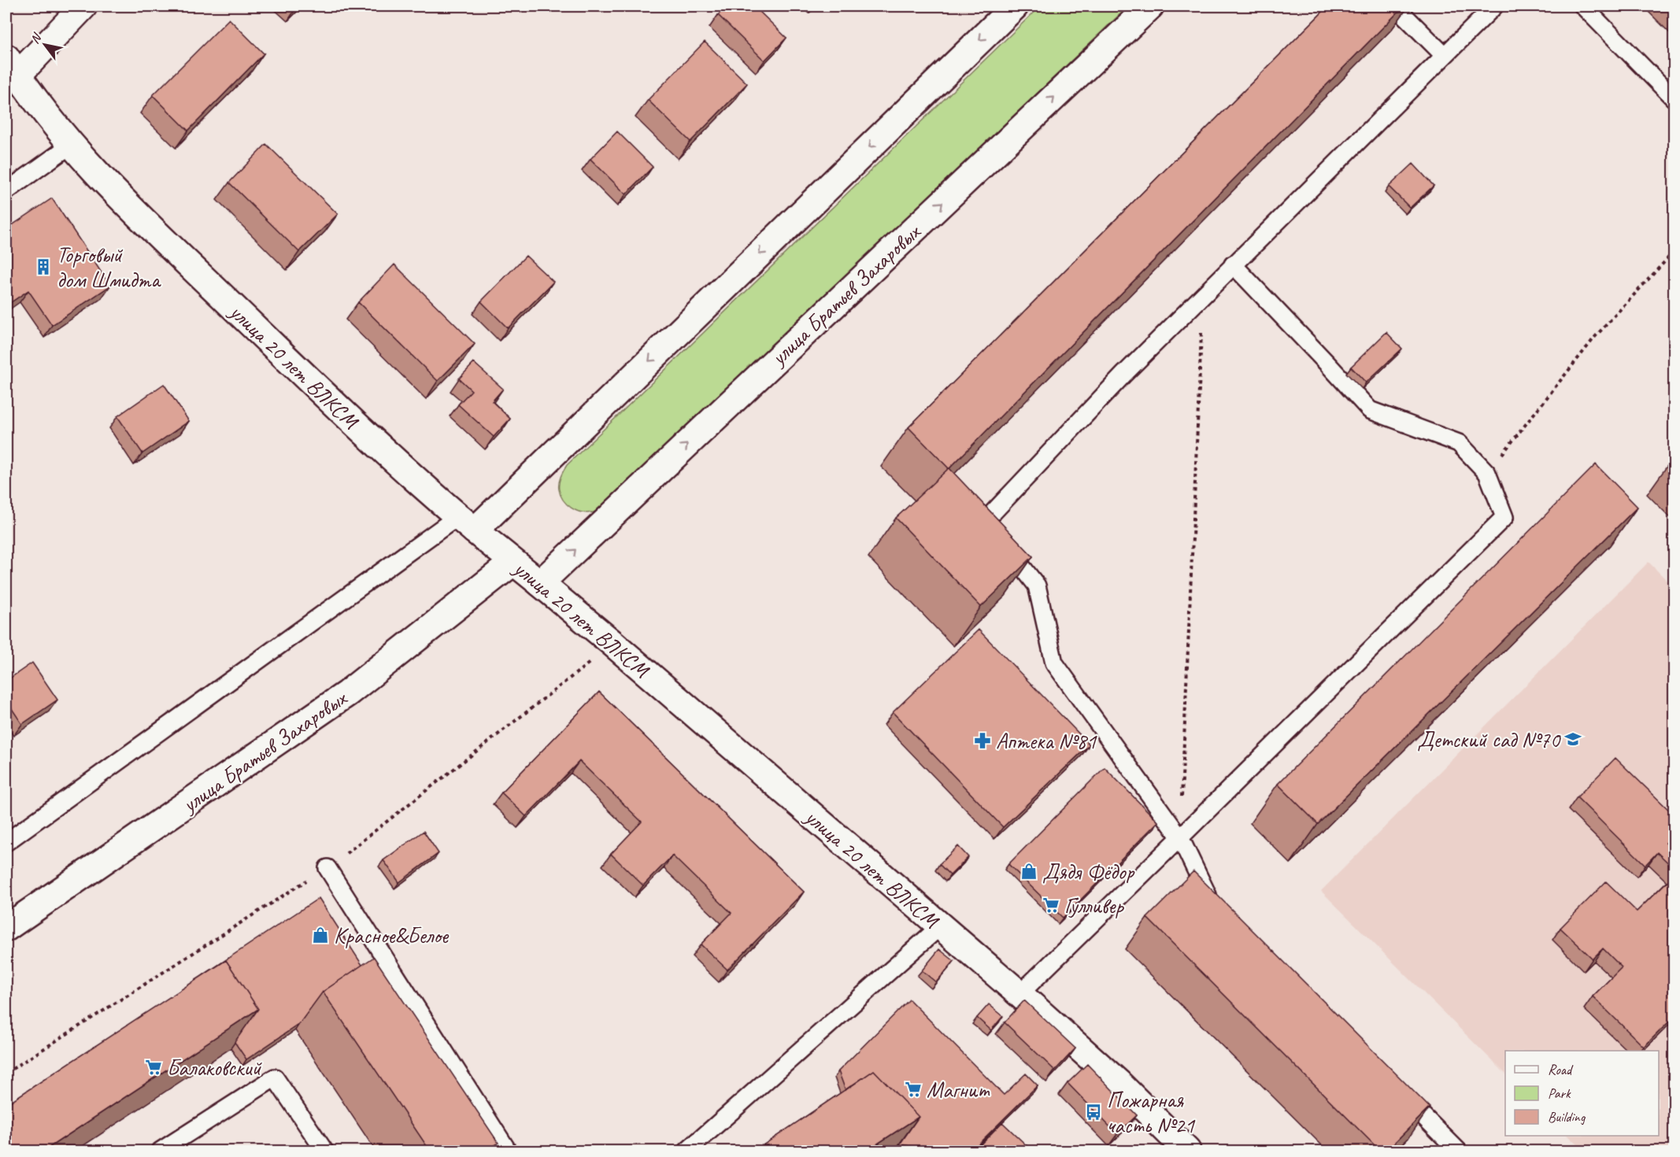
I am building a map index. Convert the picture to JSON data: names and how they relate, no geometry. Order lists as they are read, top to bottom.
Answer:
{
  "streets": {
    "main road": ["улица Братьев Захаровых", "улица 20 лет ВЛКСМ"]
  },
  "crossings": [
    ["улица Братьев Захаровых", "улица 20 лет ВЛКСМ"]
  ],
  "places": {
    "building": ["Торговый дом Шмидта"],
    "school or university": ["Детский сад №70"],
    "pharmacy": ["Аптека №81"],
    "shop": ["Дядя Фёдор", "Красное&Белое"],
    "supermarket": ["Гулливер", "Балаковский", "Магнит"],
    "bus stop": ["Пожарная часть №21"]
  },
  "legend": ["Road", "Park", "Building"],
  "north": "top left"
}
